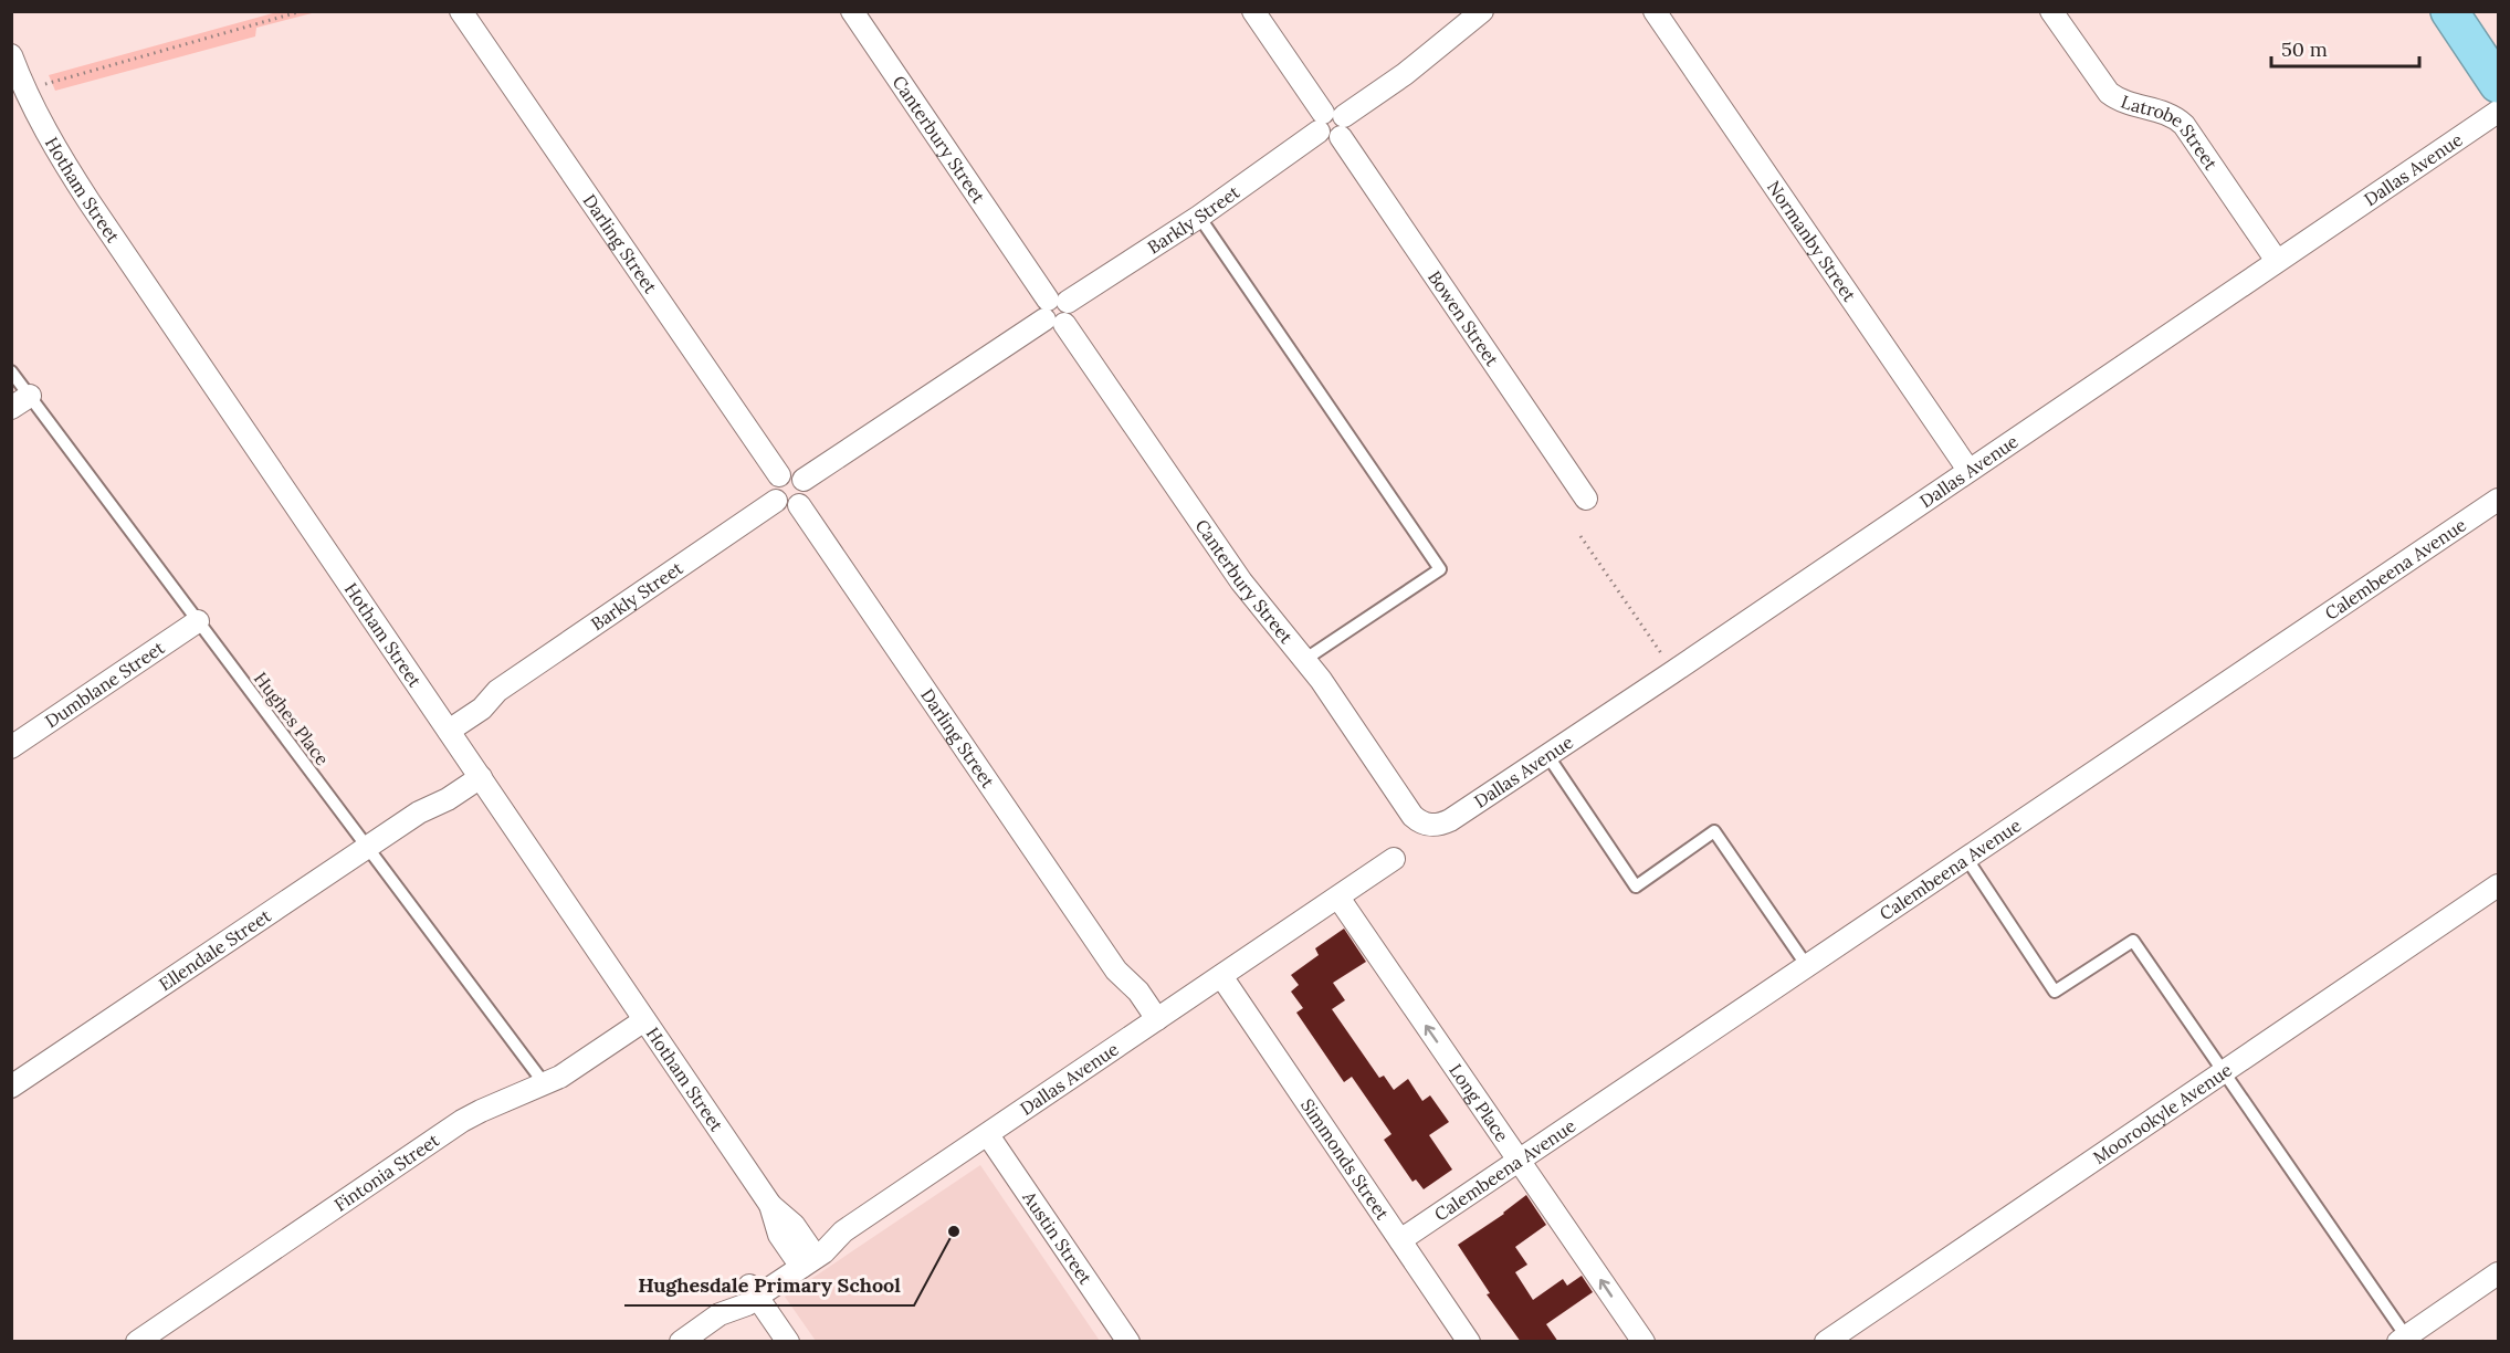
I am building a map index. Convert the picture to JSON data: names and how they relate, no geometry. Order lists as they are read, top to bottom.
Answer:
{
  "streets": {
    "street": [
      "Latrobe Street",
      "Canterbury Street",
      "Dallas Avenue",
      "Hotham Street",
      "Barkly Street",
      "Normanby Street",
      "Darling Street",
      "Bowen Street",
      "Calembeena Avenue",
      "Dumblane Street",
      "Ellendale Street",
      "Long Place",
      "Moorookyle Avenue",
      "Simmonds Street",
      "Fintonia Street",
      "Austin Street"
    ],
    "lane": ["Hughes Place"]
  },
  "crossings": [
    ["Latrobe Street", "Dallas Avenue"],
    ["Canterbury Street", "Dallas Avenue"],
    ["Canterbury Street", "Barkly Street"],
    ["Dallas Avenue", "Hotham Street"],
    ["Dallas Avenue", "Normanby Street"],
    ["Dallas Avenue", "Darling Street"],
    ["Dallas Avenue", "Long Place"],
    ["Dallas Avenue", "Simmonds Street"],
    ["Dallas Avenue", "Austin Street"],
    ["Hotham Street", "Barkly Street"],
    ["Hotham Street", "Ellendale Street"],
    ["Hotham Street", "Fintonia Street"],
    ["Barkly Street", "Darling Street"],
    ["Barkly Street", "Bowen Street"],
    ["Calembeena Avenue", "Long Place"],
    ["Calembeena Avenue", "Simmonds Street"],
    ["Dumblane Street", "Hughes Place"],
    ["Hughes Place", "Ellendale Street"],
    ["Hughes Place", "Fintonia Street"]
  ],
  "one_way": ["Long Place"],
  "places": ["Hughesdale Primary School"],
  "scale_bar": "50 m"
}
